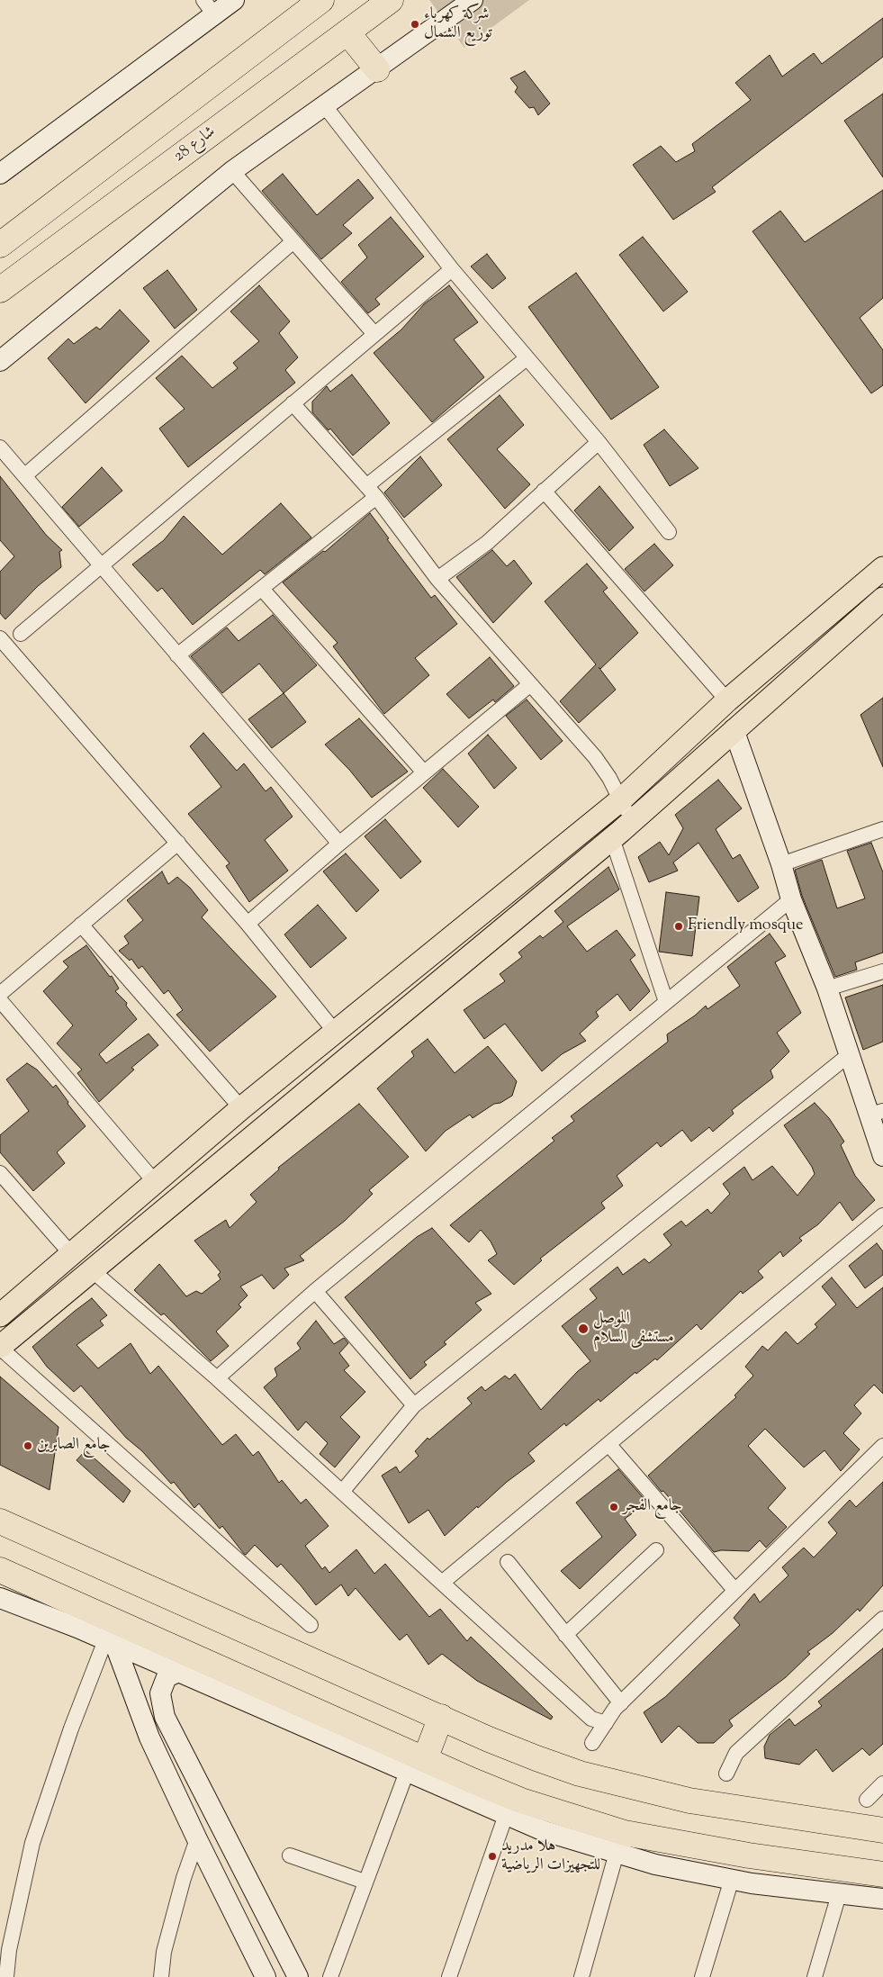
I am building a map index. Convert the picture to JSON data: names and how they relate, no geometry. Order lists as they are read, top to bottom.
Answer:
{
  "streets": {
    "highway": ["شارع 28"]
  },
  "places": [
    "شركة كهرباء توزيع الشمال",
    "Friendly mosque",
    "الموصل مستشفى السلام",
    "جامع الصابرين",
    "جامع الفجر",
    "هلا مدريد للتجهيزات الرياضية"
  ]
}
